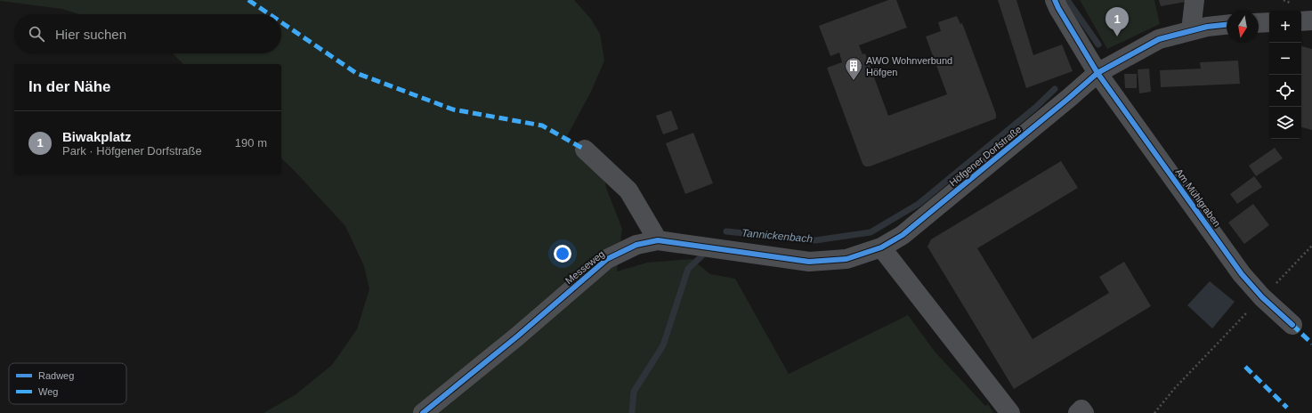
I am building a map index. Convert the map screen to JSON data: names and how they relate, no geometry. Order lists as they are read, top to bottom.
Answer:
{
  "streets": {
    "street": ["Höfgener Dorfstraße", "Am Mühlgraben", "Messeweg"]
  },
  "crossings": [
    ["Höfgener Dorfstraße", "Am Mühlgraben"],
    ["Höfgener Dorfstraße", "Messeweg"]
  ],
  "water": ["Tannickenbach"],
  "places": {
    "building": ["AWO Wohnverbund Höfgen"]
  },
  "legend": ["Radweg", "Weg"],
  "north": "bottom",
  "page": {
    "pins": "1",
    "map_buttons": ["+", "−"],
    "search": "Hier suchen",
    "heading": "In der Nähe",
    "list": [
      {
        "mark": "1",
        "name": "Biwakplatz",
        "note": "Park · Höfgener Dorfstraße",
        "value": "190 m"
      }
    ]
  }
}
